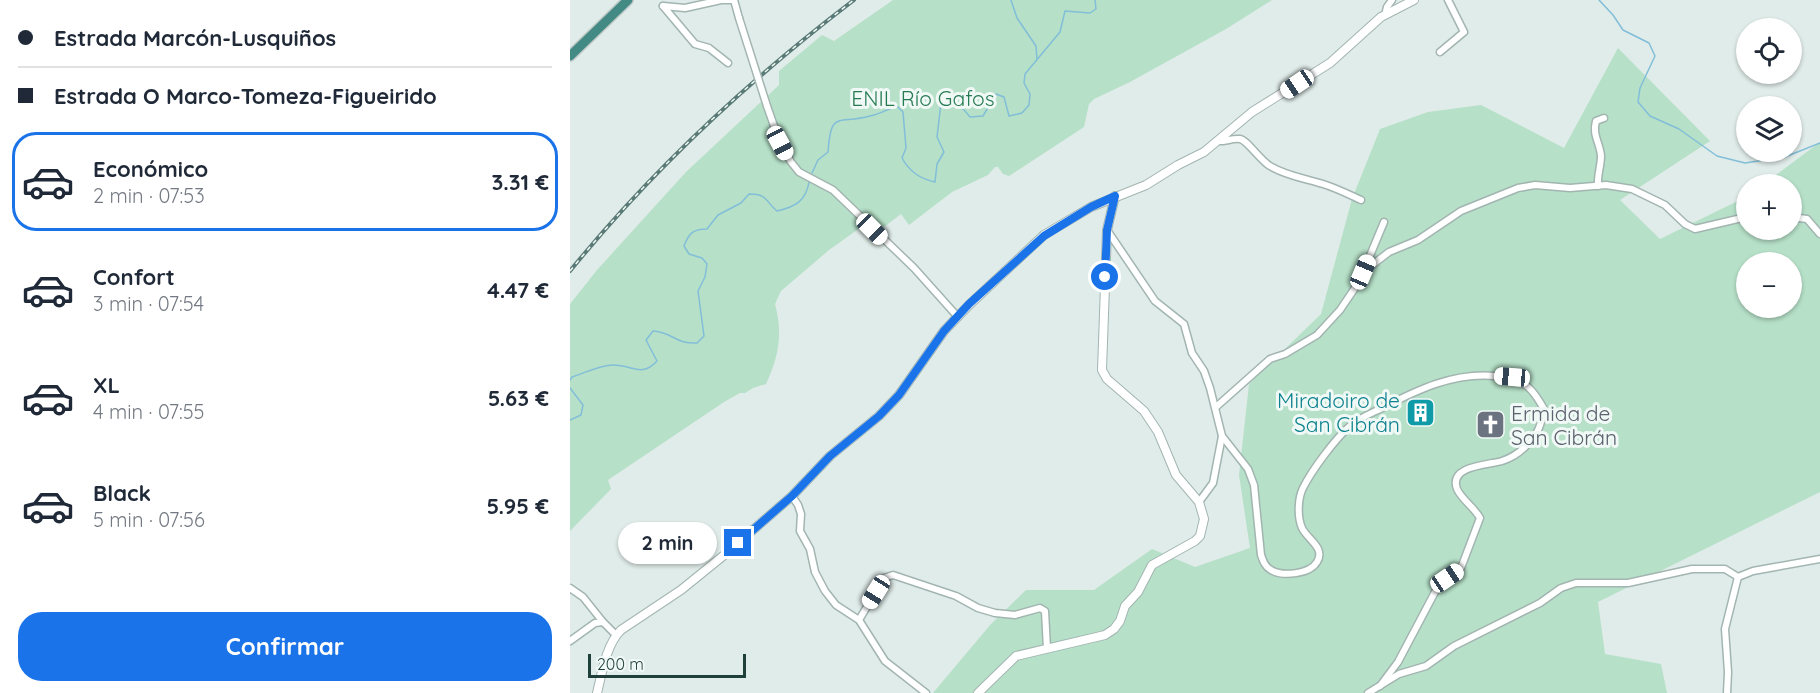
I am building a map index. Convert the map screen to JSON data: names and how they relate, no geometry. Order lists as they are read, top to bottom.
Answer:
{
  "parks": ["ENIL Río Gafos"],
  "places": {
    "building": ["Miradoiro de San Cibrán"],
    "church": ["Ermida de San Cibrán"]
  },
  "scale_bar": "200 m",
  "page": {
    "banner": ["Estrada Marcón-Lusquiños", "Estrada O Marco-Tomeza-Figueirido"],
    "map_buttons": ["+", "−"],
    "list": [
      {
        "name": "Económico",
        "note": "2 min · 07:53",
        "value": "3.31 €"
      },
      {
        "name": "Confort",
        "note": "3 min · 07:54",
        "value": "4.47 €"
      },
      {
        "name": "XL",
        "note": "4 min · 07:55",
        "value": "5.63 €"
      },
      {
        "name": "Black",
        "note": "5 min · 07:56",
        "value": "5.95 €"
      }
    ],
    "bubble": "2 min",
    "buttons": "Confirmar",
    "scale": "200 m"
  }
}
